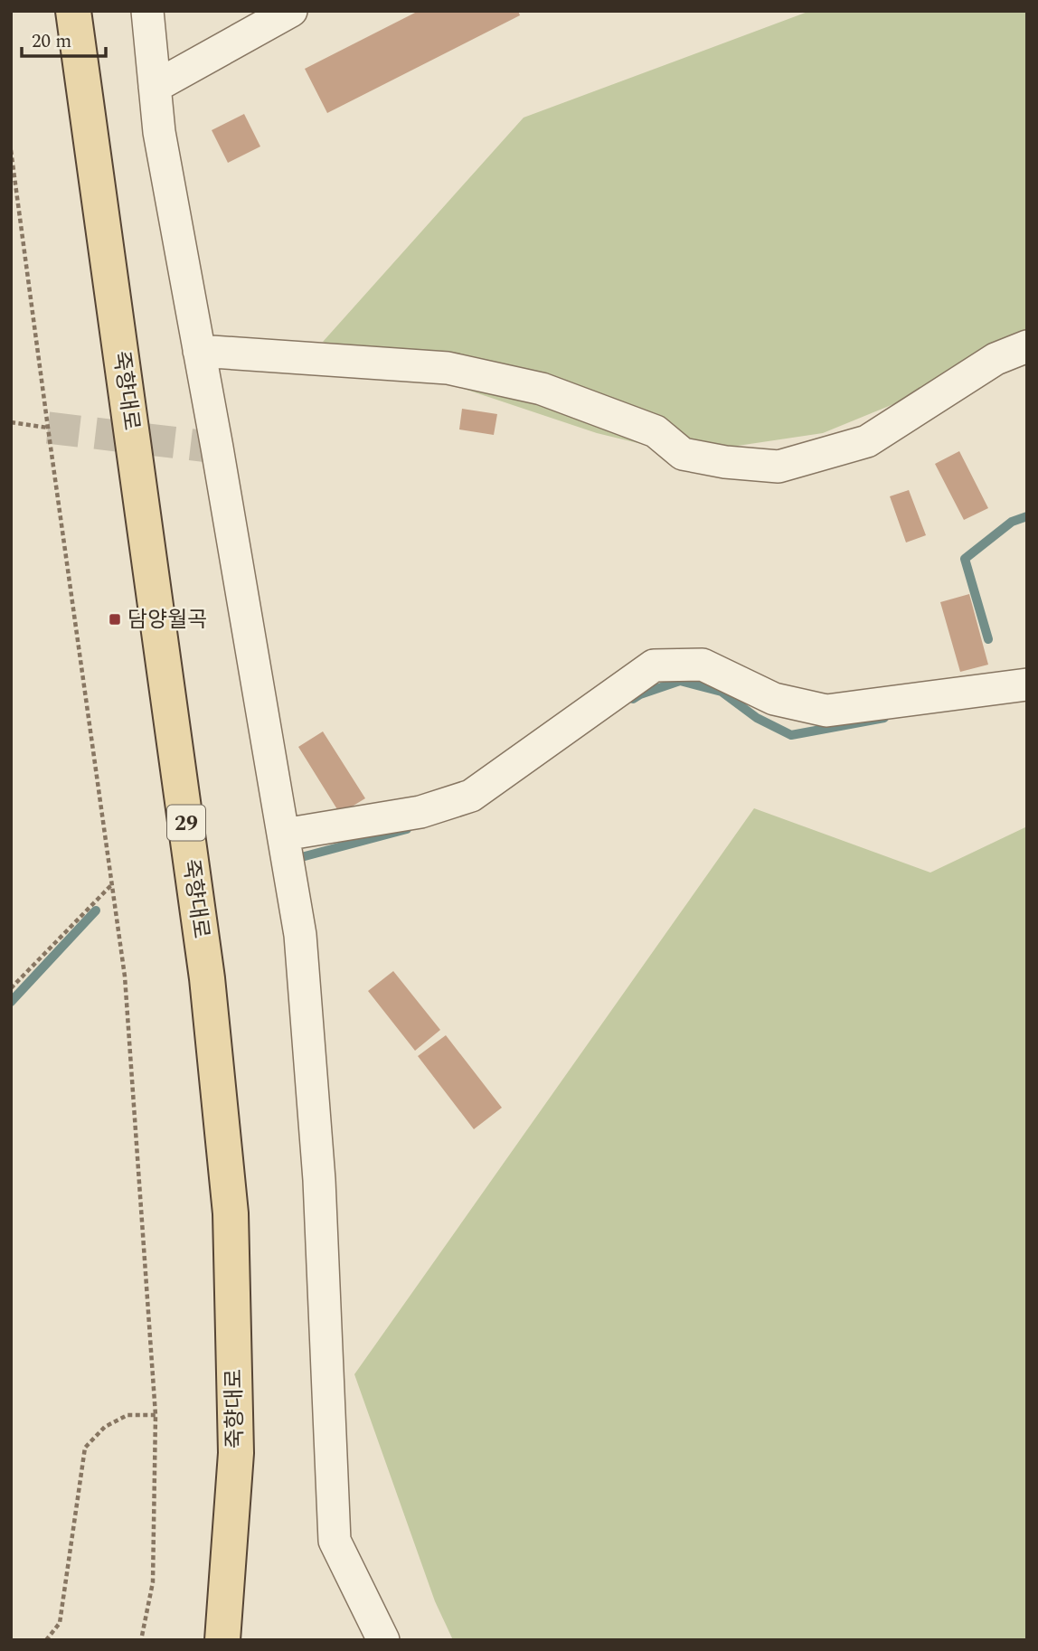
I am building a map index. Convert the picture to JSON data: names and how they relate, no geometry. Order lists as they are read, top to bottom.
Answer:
{
  "streets": {
    "main road": ["죽향대로", "29"]
  },
  "places": {
    "transit": ["담양월곡"]
  },
  "scale_bar": "20 m"
}
